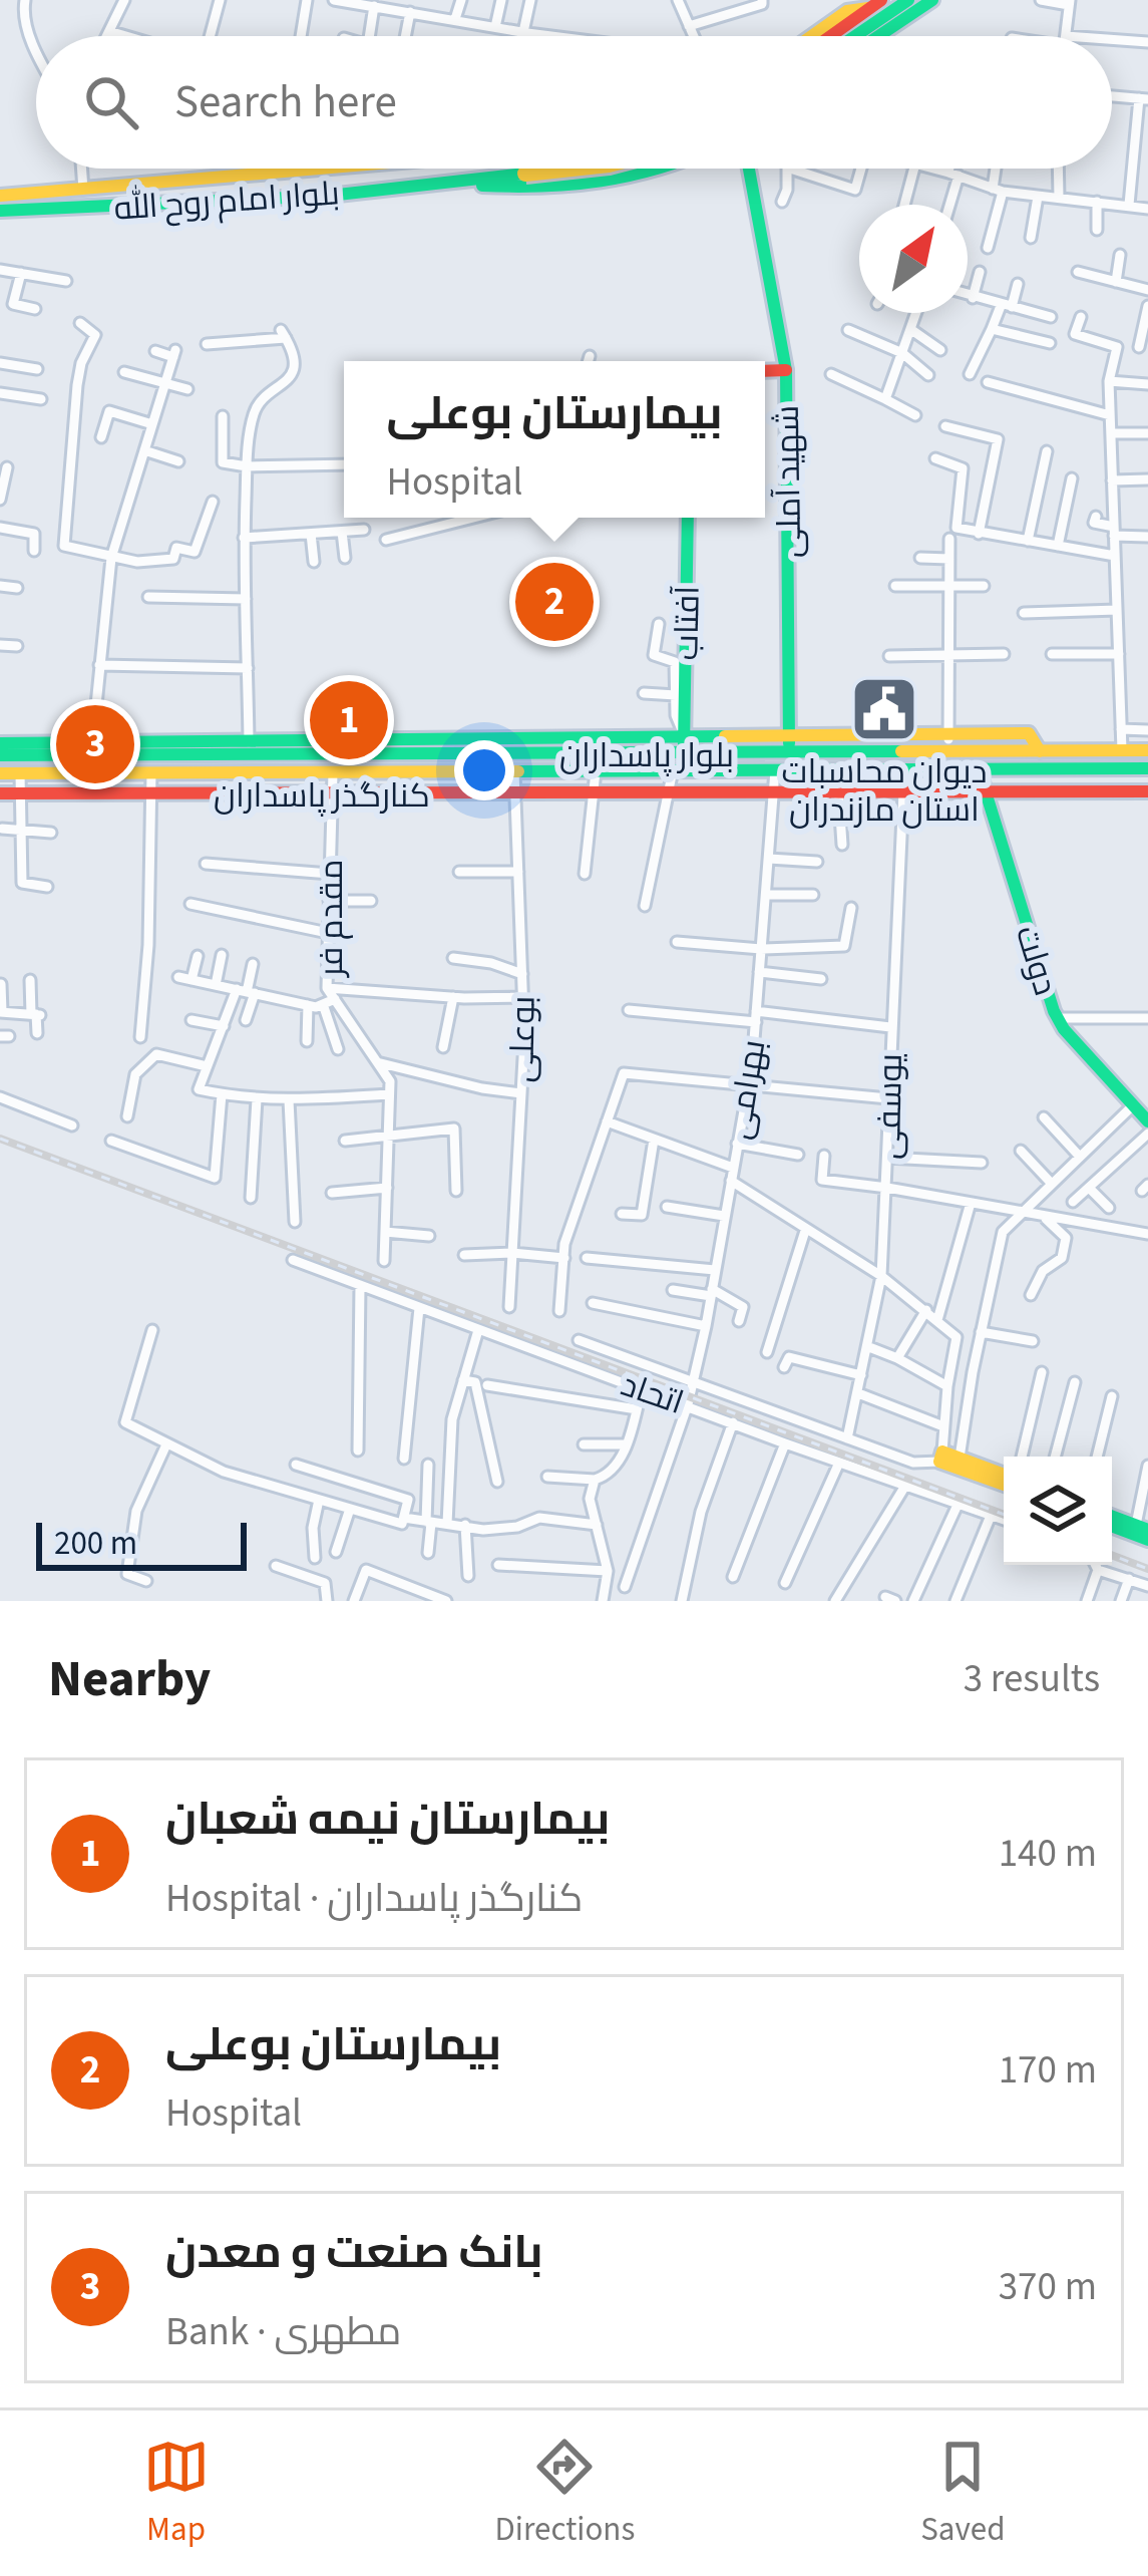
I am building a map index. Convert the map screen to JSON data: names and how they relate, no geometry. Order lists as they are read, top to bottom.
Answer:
{
  "streets": {
    "main road": [
      "بلوار امام روح الله",
      "شهید آملی",
      "آفتاب",
      "بلوار پاسداران",
      "کنارگذر پاسداران",
      "دولت"
    ],
    "street": [
      "مقدم فر",
      "بوعلی",
      "بهرامی",
      "یوسفی",
      "اتحاد"
    ]
  },
  "crossings": [
    ["شهید آملی", "بلوار پاسداران"],
    ["آفتاب", "بلوار پاسداران"],
    ["بلوار پاسداران", "مقدم فر"],
    ["بلوار پاسداران", "دولت"],
    ["بلوار پاسداران", "بوعلی"],
    ["بلوار پاسداران", "بهرامی"],
    ["بلوار پاسداران", "یوسفی"],
    ["کنارگذر پاسداران", "مقدم فر"],
    ["کنارگذر پاسداران", "دولت"],
    ["کنارگذر پاسداران", "بوعلی"],
    ["کنارگذر پاسداران", "بهرامی"],
    ["کنارگذر پاسداران", "یوسفی"],
    ["بهرامی", "اتحاد"]
  ],
  "places": {
    "public building": ["دیوان محاسبات استان مازندران"]
  },
  "scale_bar": "200 m",
  "north": "top right",
  "page": {
    "search": "Search here",
    "popup": ["بیمارستان بوعلی", "Hospital"],
    "pins": ["2", "1", "3"],
    "scale": "200 m",
    "heading": ["Nearby", "3 results"],
    "list": [
      {
        "mark": "1",
        "name": "بیمارستان نیمه شعبان",
        "note": "Hospital · کنارگذر پاسداران",
        "value": "140 m"
      },
      {
        "mark": "2",
        "name": "بیمارستان بوعلی",
        "note": "Hospital",
        "value": "170 m"
      },
      {
        "mark": "3",
        "name": "بانک صنعت و معدن",
        "note": "Bank · مطهری",
        "value": "370 m"
      }
    ],
    "nav": ["Map", "Directions", "Saved"]
  }
}
